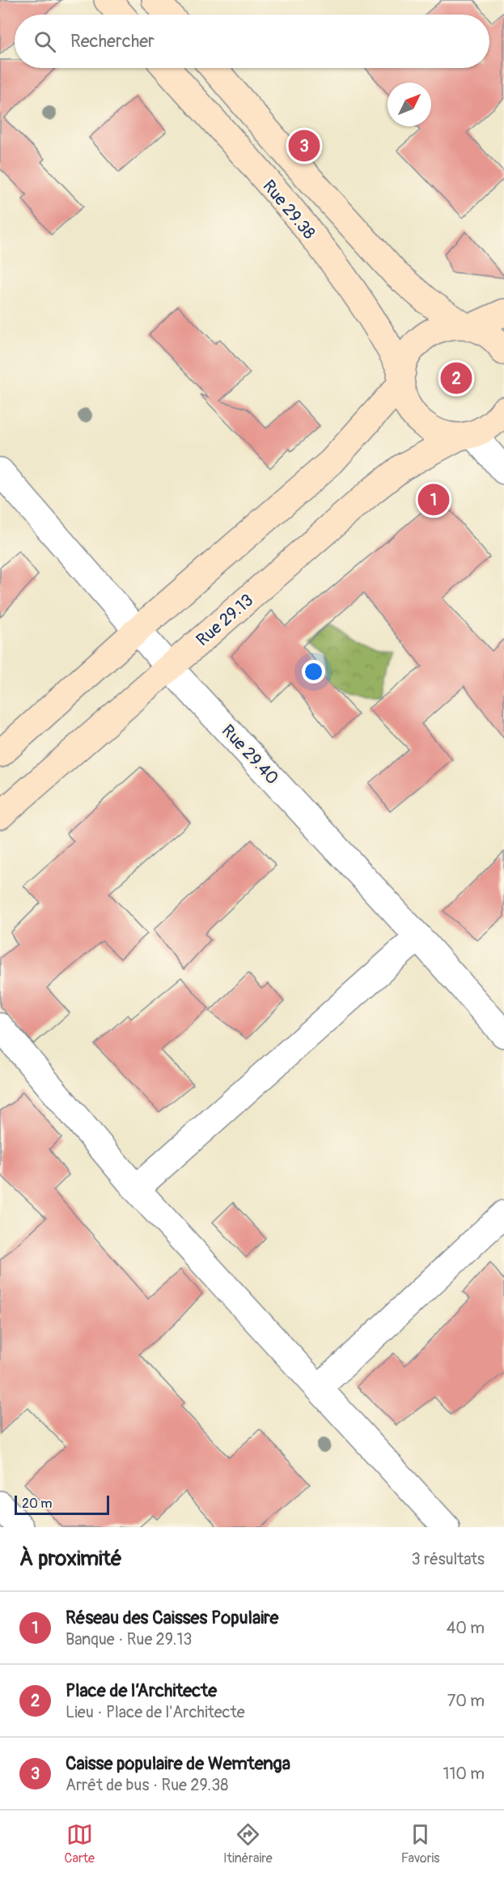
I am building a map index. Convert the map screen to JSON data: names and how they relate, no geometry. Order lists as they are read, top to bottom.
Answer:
{
  "streets": {
    "main road": ["Rue 29.38", "Rue 29.13"],
    "street": ["Rue 29.40"]
  },
  "crossings": [
    ["Rue 29.38", "Rue 29.13"],
    ["Rue 29.13", "Rue 29.40"]
  ],
  "scale_bar": "20 m",
  "north": "top right",
  "page": {
    "search": "Rechercher",
    "pins": ["3", "2", "1"],
    "scale": "20 m",
    "heading": ["À proximité", "3 résultats"],
    "list": [
      {
        "mark": "1",
        "name": "Réseau des Caisses Populaire",
        "note": "Banque · Rue 29.13",
        "value": "40 m"
      },
      {
        "mark": "2",
        "name": "Place de l’Architecte",
        "note": "Lieu · Place de l'Architecte",
        "value": "70 m"
      },
      {
        "mark": "3",
        "name": "Caisse populaire de Wemtenga",
        "note": "Arrêt de bus · Rue 29.38",
        "value": "110 m"
      }
    ],
    "nav": ["Carte", "Itinéraire", "Favoris"]
  }
}
